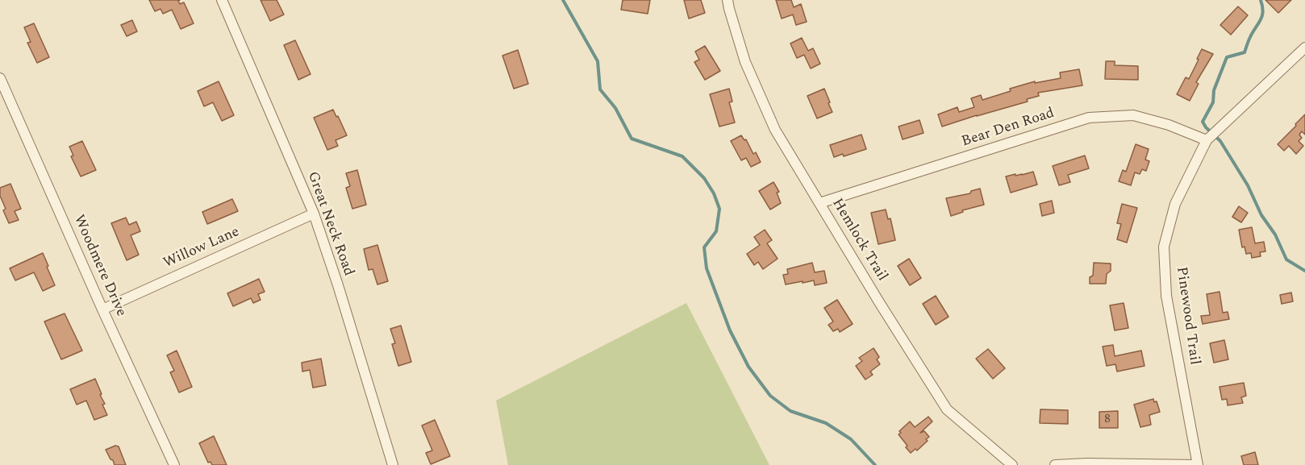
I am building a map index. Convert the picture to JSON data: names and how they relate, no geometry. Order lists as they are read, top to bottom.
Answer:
{
  "streets": {
    "street": [
      "Bear Den Road",
      "Great Neck Road",
      "Hemlock Trail",
      "Willow Lane",
      "Woodmere Drive",
      "Pinewood Trail"
    ]
  },
  "crossings": [
    ["Bear Den Road", "Hemlock Trail"],
    ["Bear Den Road", "Pinewood Trail"],
    ["Great Neck Road", "Willow Lane"],
    ["Willow Lane", "Woodmere Drive"]
  ],
  "house_numbers": ["8"]
}
